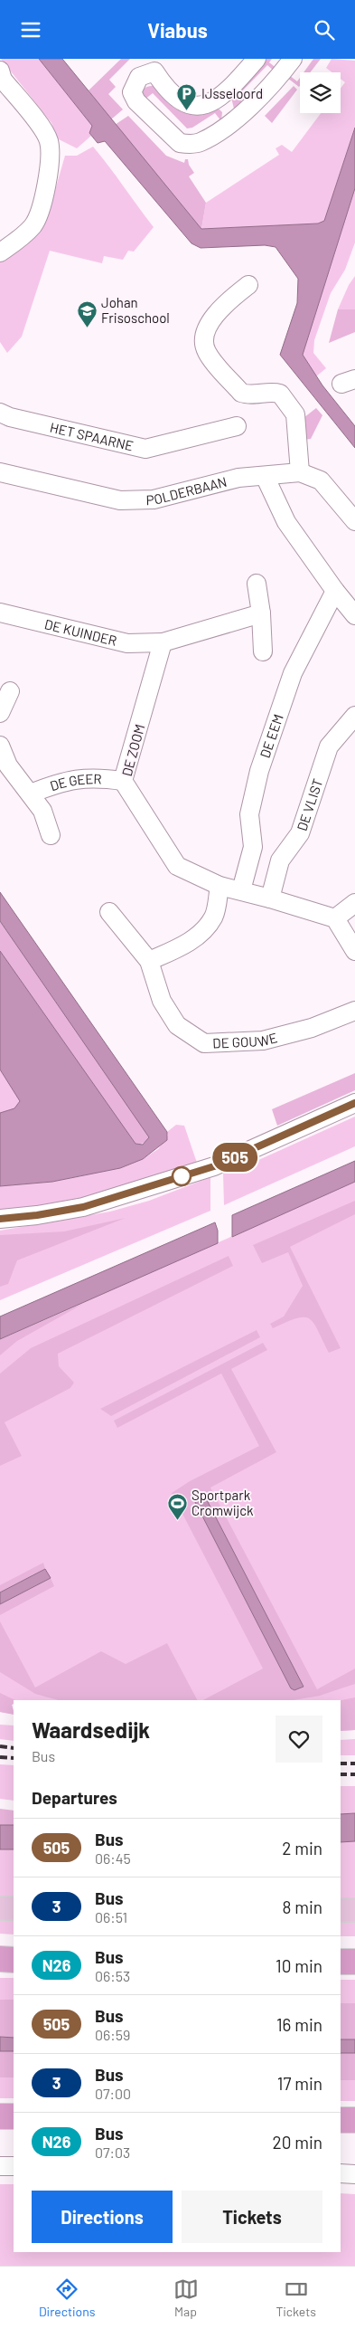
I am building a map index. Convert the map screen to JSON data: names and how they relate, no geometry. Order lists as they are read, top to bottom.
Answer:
{
  "streets": {
    "street": [
      "HET SPAARNE",
      "POLDERBAAN",
      "DE KUINDER",
      "DE EEM",
      "DE ZOOM",
      "DE GEER",
      "DE VLIST",
      "DE GOUWE"
    ]
  },
  "crossings": [
    ["DE KUINDER", "DE ZOOM"],
    ["DE EEM", "DE ZOOM"],
    ["DE ZOOM", "DE GEER"],
    ["DE ZOOM", "DE VLIST"]
  ],
  "places": {
    "parking": ["IJsseloord"],
    "school or university": ["Johan Frisoschool"],
    "sports": ["Sportpark Cromwijck"]
  },
  "lines": ["bus line 505"],
  "page": {
    "header": "Viabus",
    "on_map": "505",
    "heading": [
      ["Waardsedijk", "Bus"],
      "Departures"
    ],
    "list": [
      {
        "mark": "505",
        "name": "Bus",
        "note": "06:45",
        "value": "2 min"
      },
      {
        "mark": "3",
        "name": "Bus",
        "note": "06:51",
        "value": "8 min"
      },
      {
        "mark": "N26",
        "name": "Bus",
        "note": "06:53",
        "value": "10 min"
      },
      {
        "mark": "505",
        "name": "Bus",
        "note": "06:59",
        "value": "16 min"
      },
      {
        "mark": "3",
        "name": "Bus",
        "note": "07:00",
        "value": "17 min"
      },
      {
        "mark": "N26",
        "name": "Bus",
        "note": "07:03",
        "value": "20 min"
      }
    ],
    "buttons": ["Directions", "Tickets"],
    "tabs": ["Directions", "Map", "Tickets"]
  }
}
